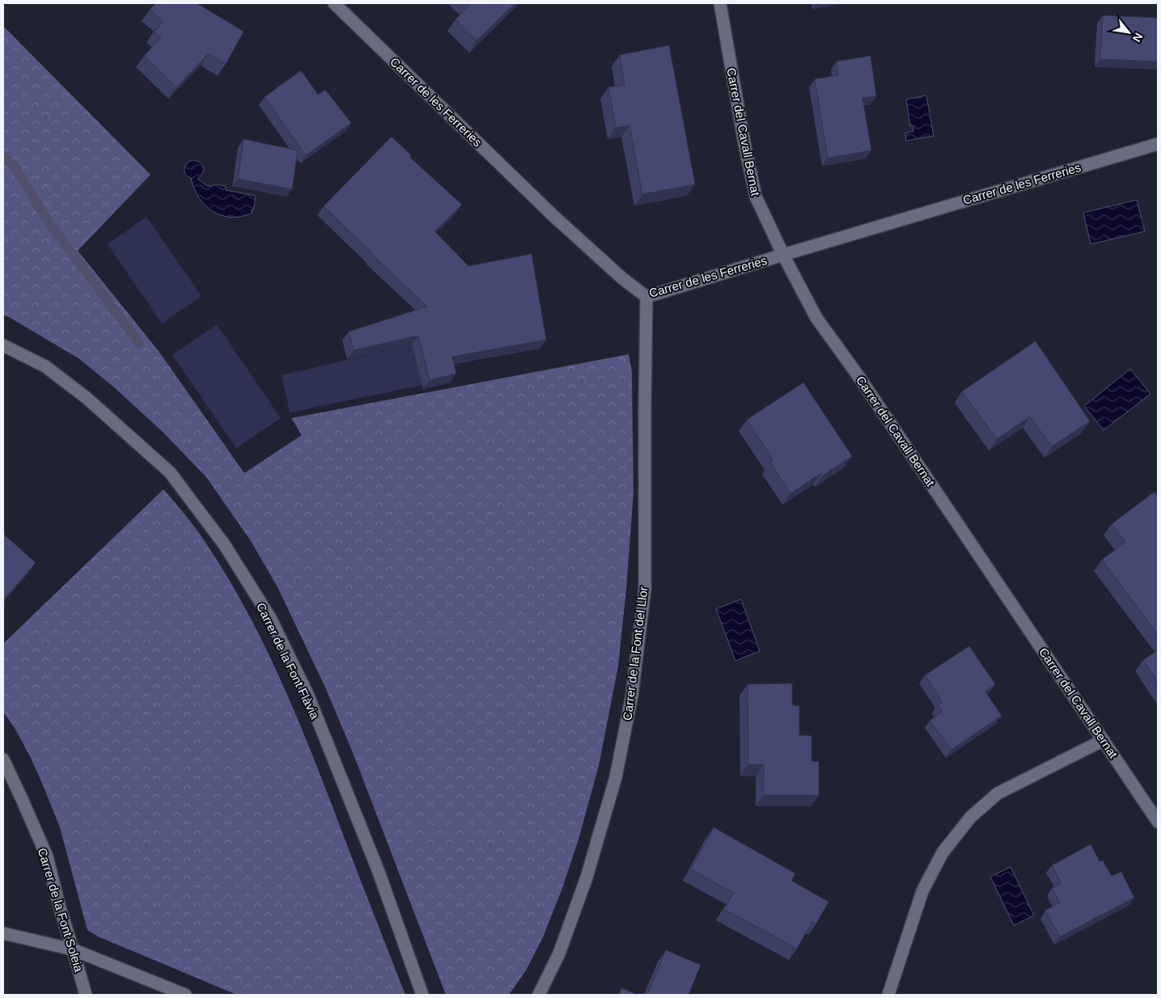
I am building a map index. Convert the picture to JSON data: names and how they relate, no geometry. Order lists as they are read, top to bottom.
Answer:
{
  "streets": {
    "street": [
      "Carrer de les Ferreries",
      "Carrer del Cavall Bernat",
      "Carrer de la Font del Llor",
      "Carrer de la Font Flàvia",
      "Carrer de la Font Soleia"
    ]
  },
  "crossings": [
    ["Carrer de les Ferreries", "Carrer del Cavall Bernat"],
    ["Carrer de les Ferreries", "Carrer de la Font del Llor"]
  ],
  "north": "bottom right"
}
